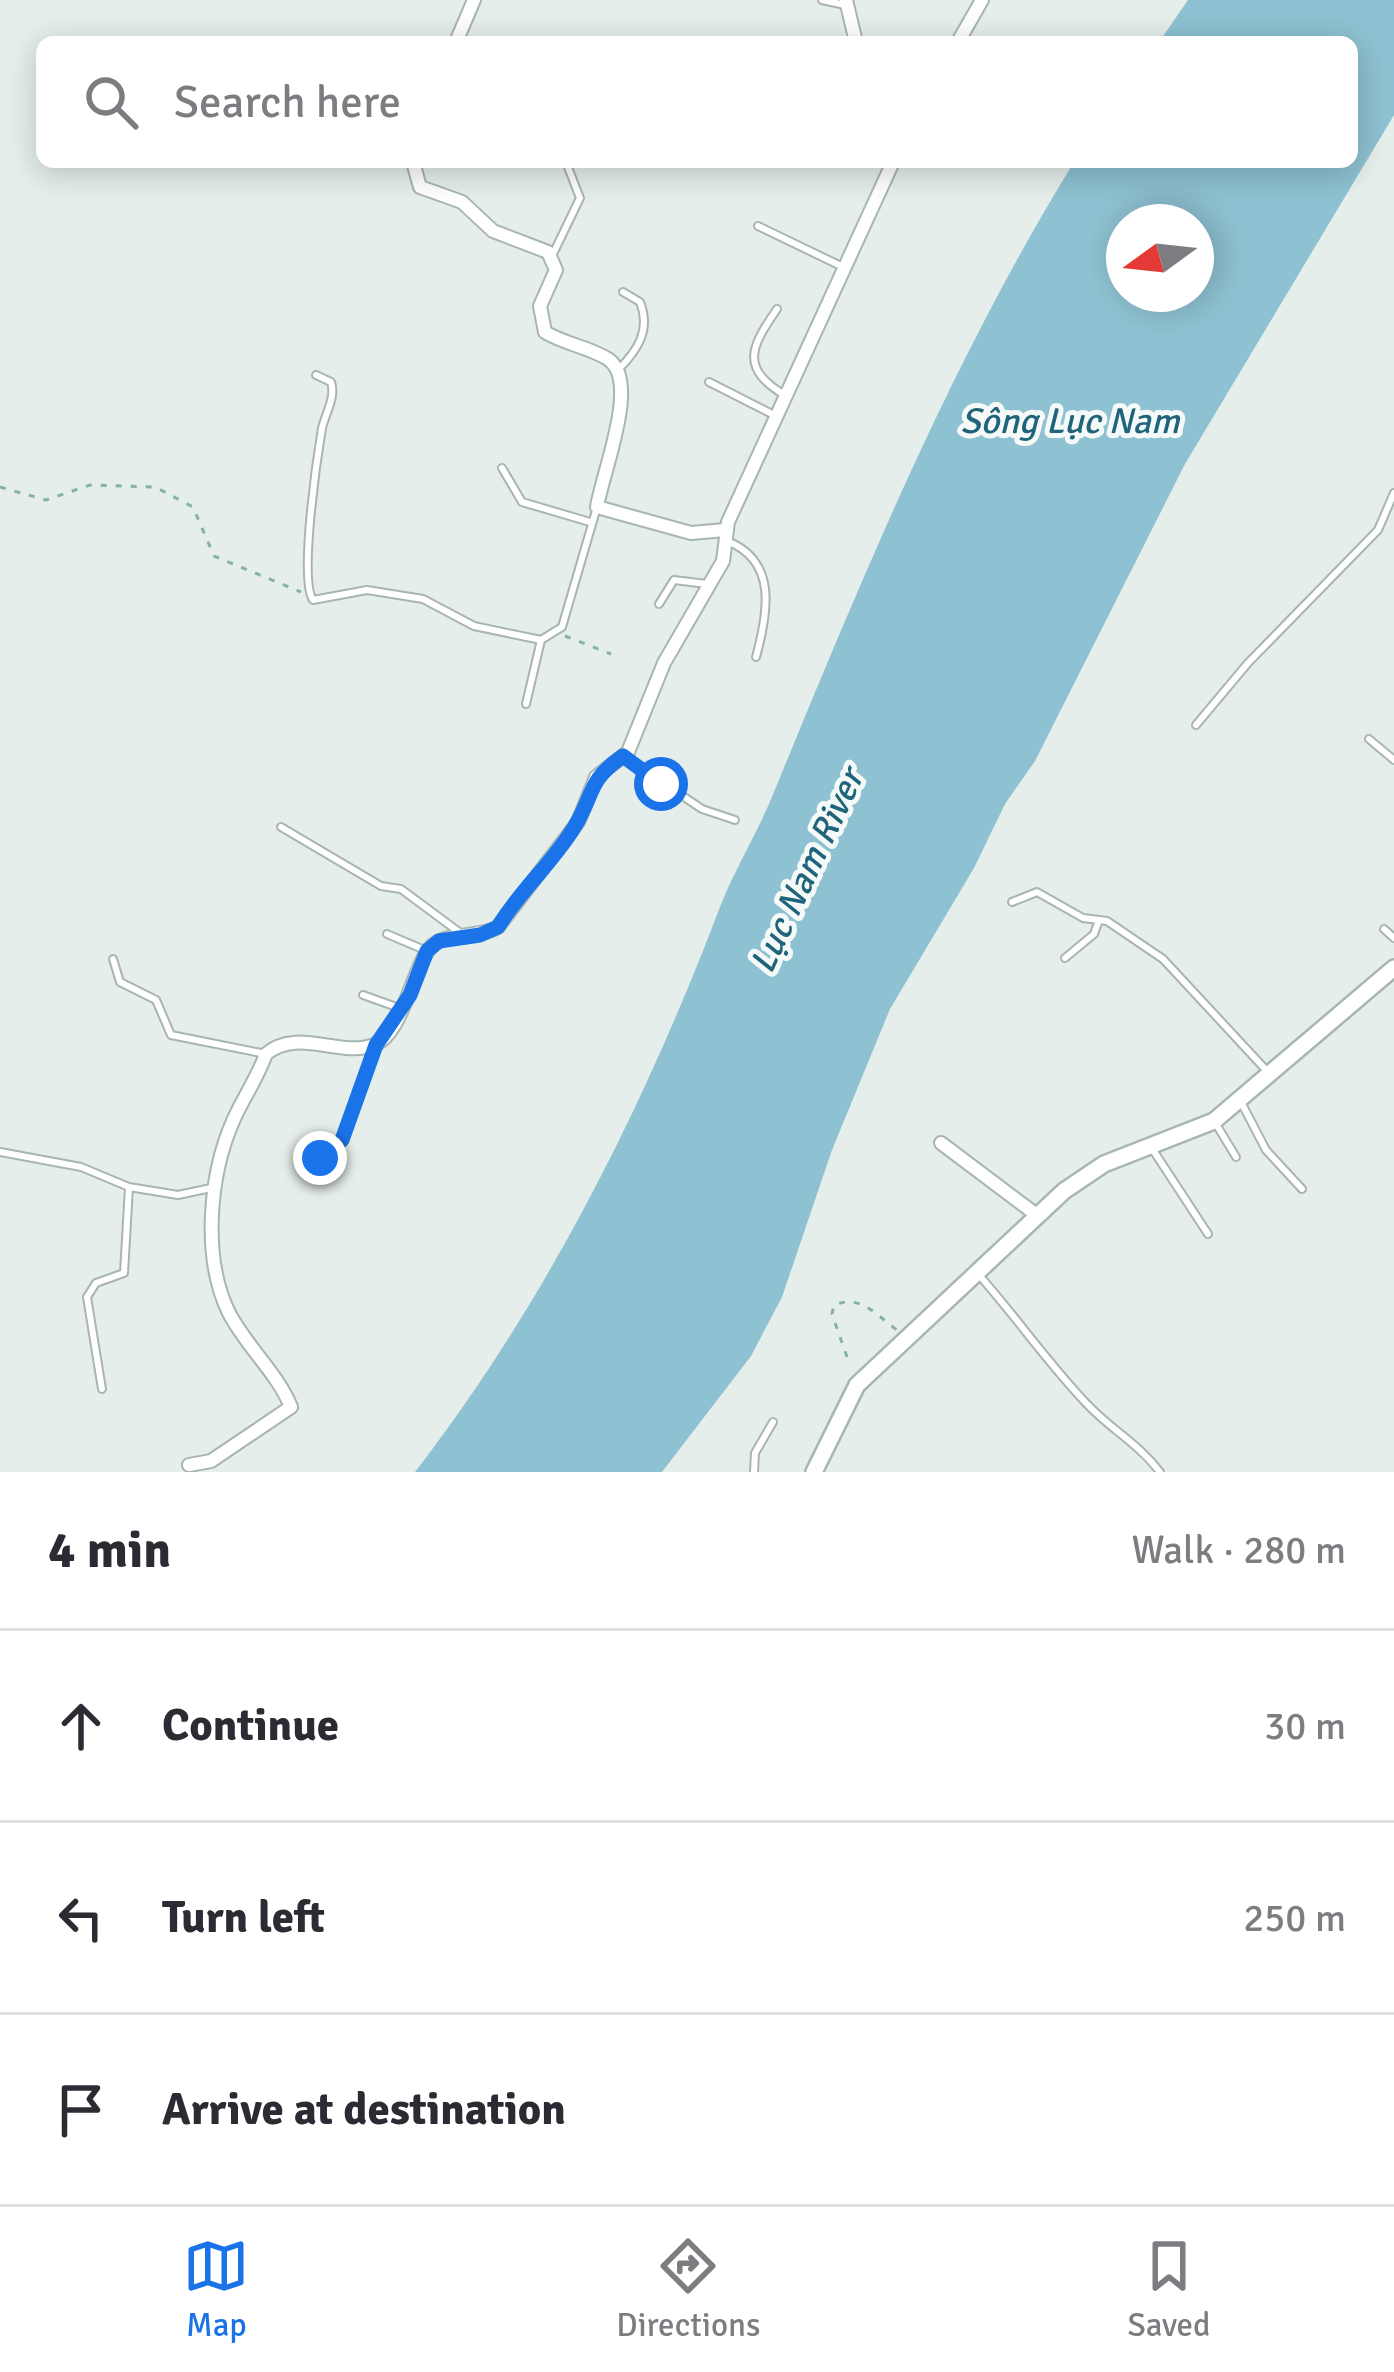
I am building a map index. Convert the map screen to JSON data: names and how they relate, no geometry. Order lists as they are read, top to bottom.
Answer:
{
  "water": ["Sông Lục Nam", "Lục Nam River"],
  "north": "left",
  "page": {
    "search": "Search here",
    "heading": ["4 min", "Walk · 280 m"],
    "list": [
      ["Continue", "30 m"],
      ["Turn left", "250 m"],
      "Arrive at destination"
    ],
    "nav": ["Map", "Directions", "Saved"]
  }
}
